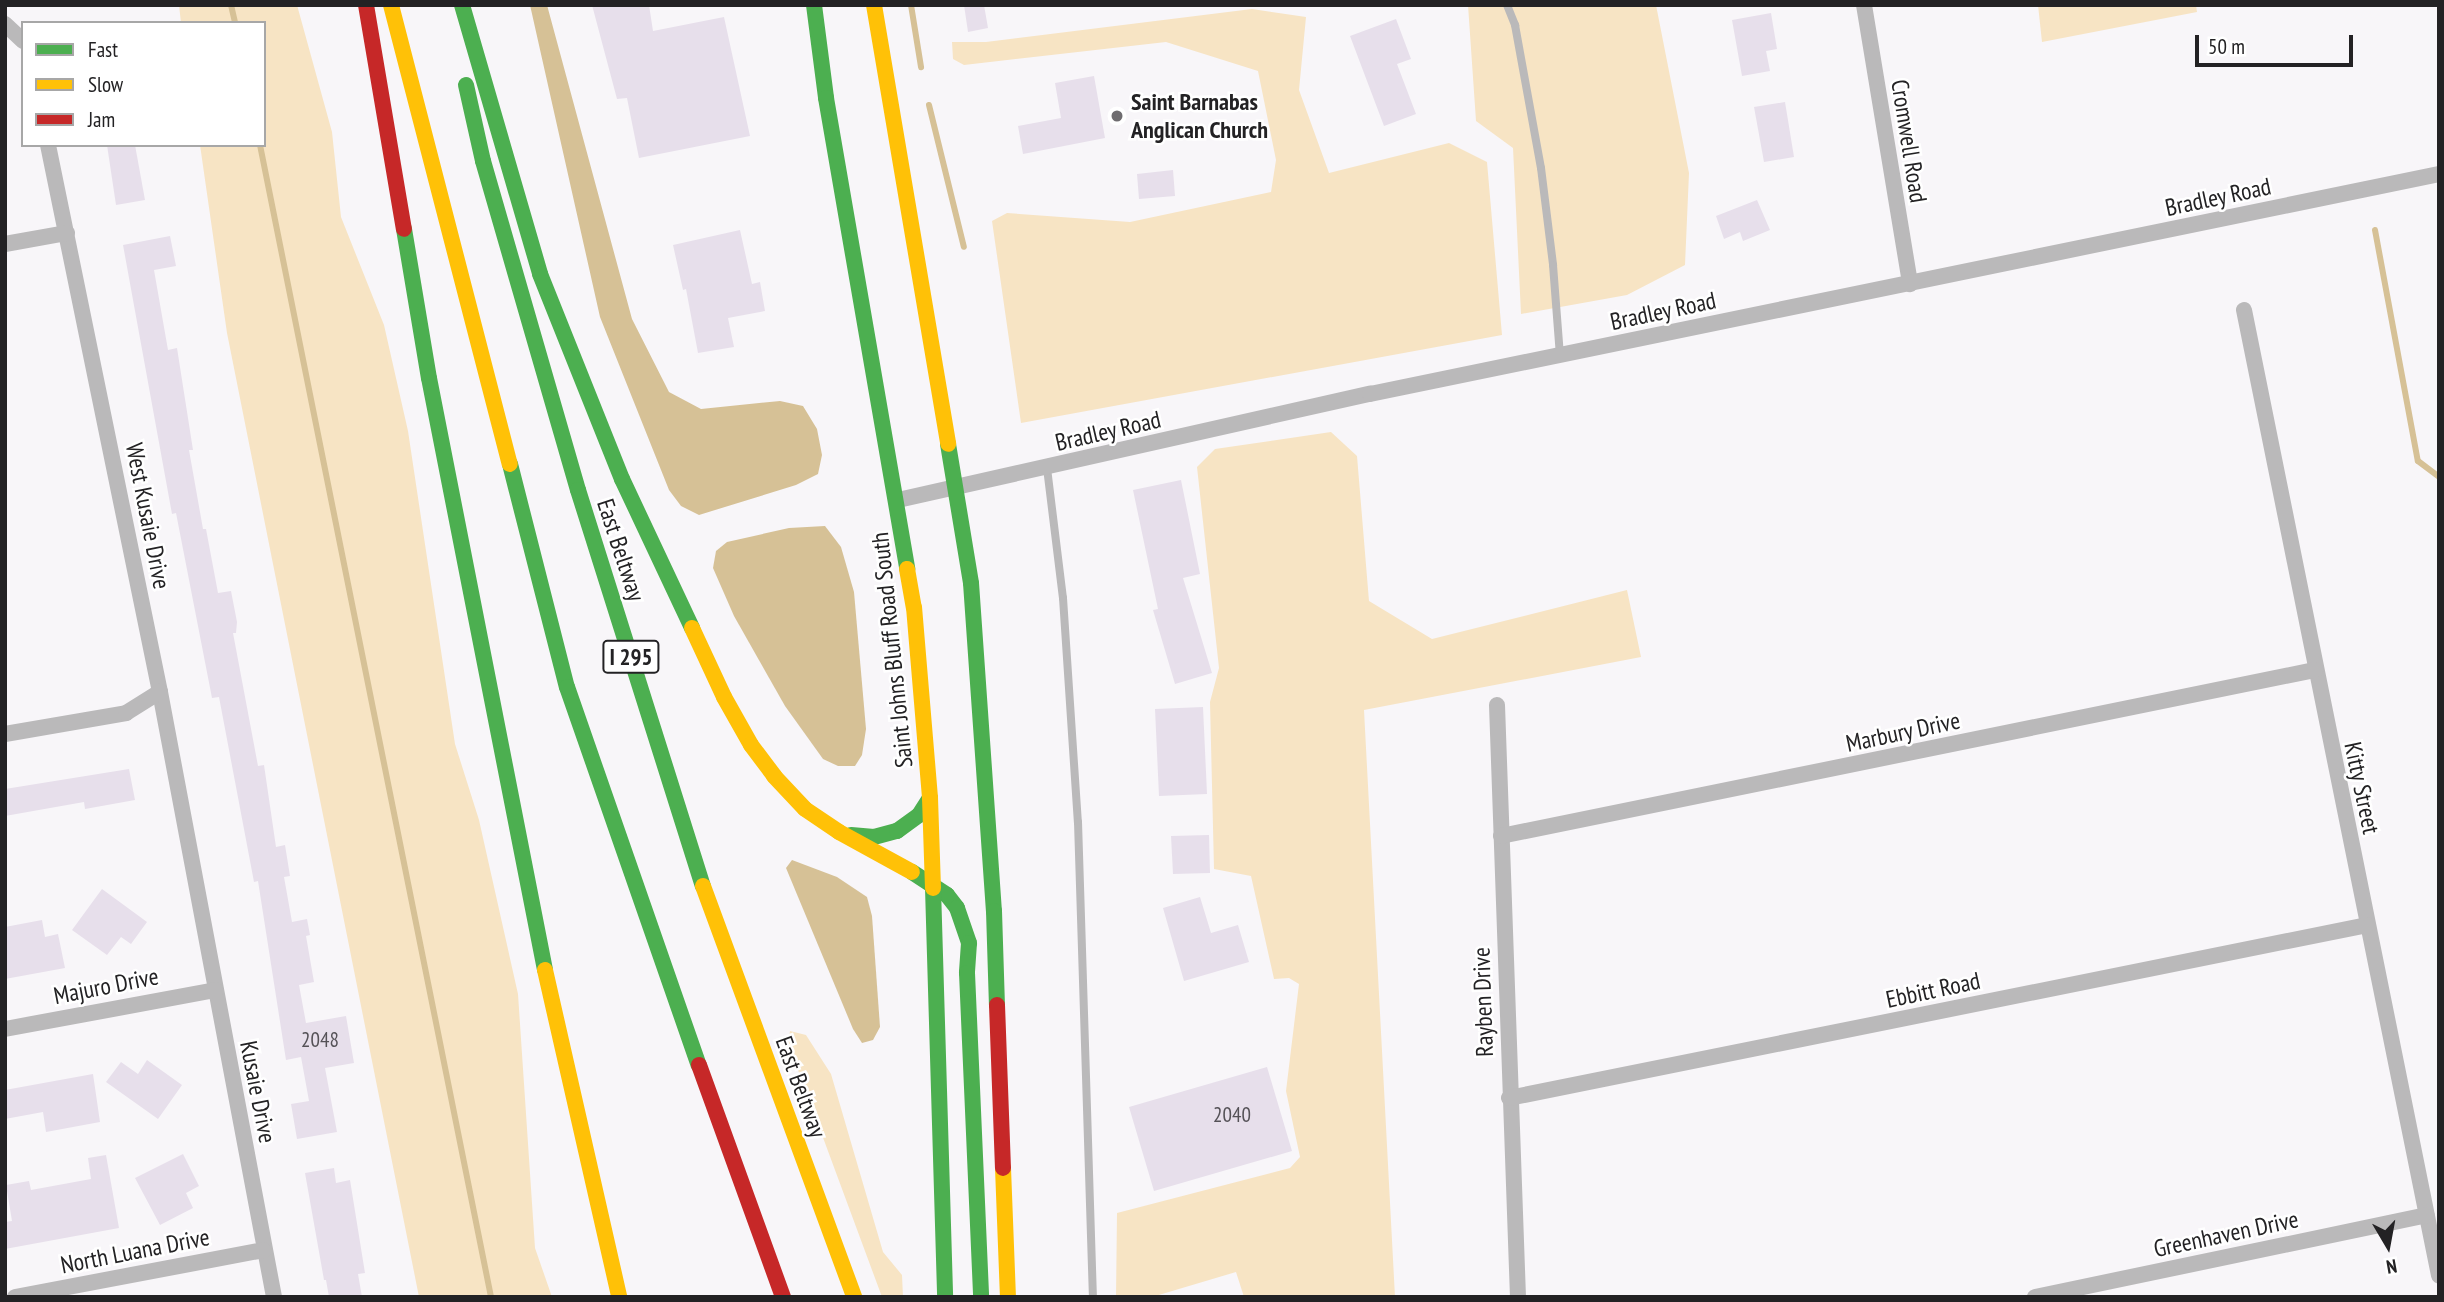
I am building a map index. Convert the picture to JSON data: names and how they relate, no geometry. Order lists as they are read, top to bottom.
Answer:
{
  "streets": {
    "main road": ["East Beltway", "Saint Johns Bluff Road South", "I 295"],
    "street": [
      "Cromwell Road",
      "Bradley Road",
      "West Kusaie Drive",
      "Marbury Drive",
      "Kitty Street",
      "Majuro Drive",
      "Ebbitt Road",
      "Rayben Drive",
      "Kusaie Drive",
      "Greenhaven Drive",
      "North Luana Drive"
    ]
  },
  "crossings": [
    ["Cromwell Road", "Bradley Road"],
    ["Bradley Road", "Saint Johns Bluff Road South"],
    ["West Kusaie Drive", "Kusaie Drive"],
    ["Marbury Drive", "Kitty Street"],
    ["Marbury Drive", "Rayben Drive"],
    ["Kitty Street", "Ebbitt Road"],
    ["Kitty Street", "Greenhaven Drive"],
    ["Majuro Drive", "Kusaie Drive"],
    ["Ebbitt Road", "Rayben Drive"],
    ["Kusaie Drive", "North Luana Drive"]
  ],
  "places": ["Saint Barnabas Anglican Church"],
  "house_numbers": ["2048", "2040"],
  "legend": ["Fast", "Slow", "Jam"],
  "scale_bar": "50 m",
  "north": "bottom"
}
